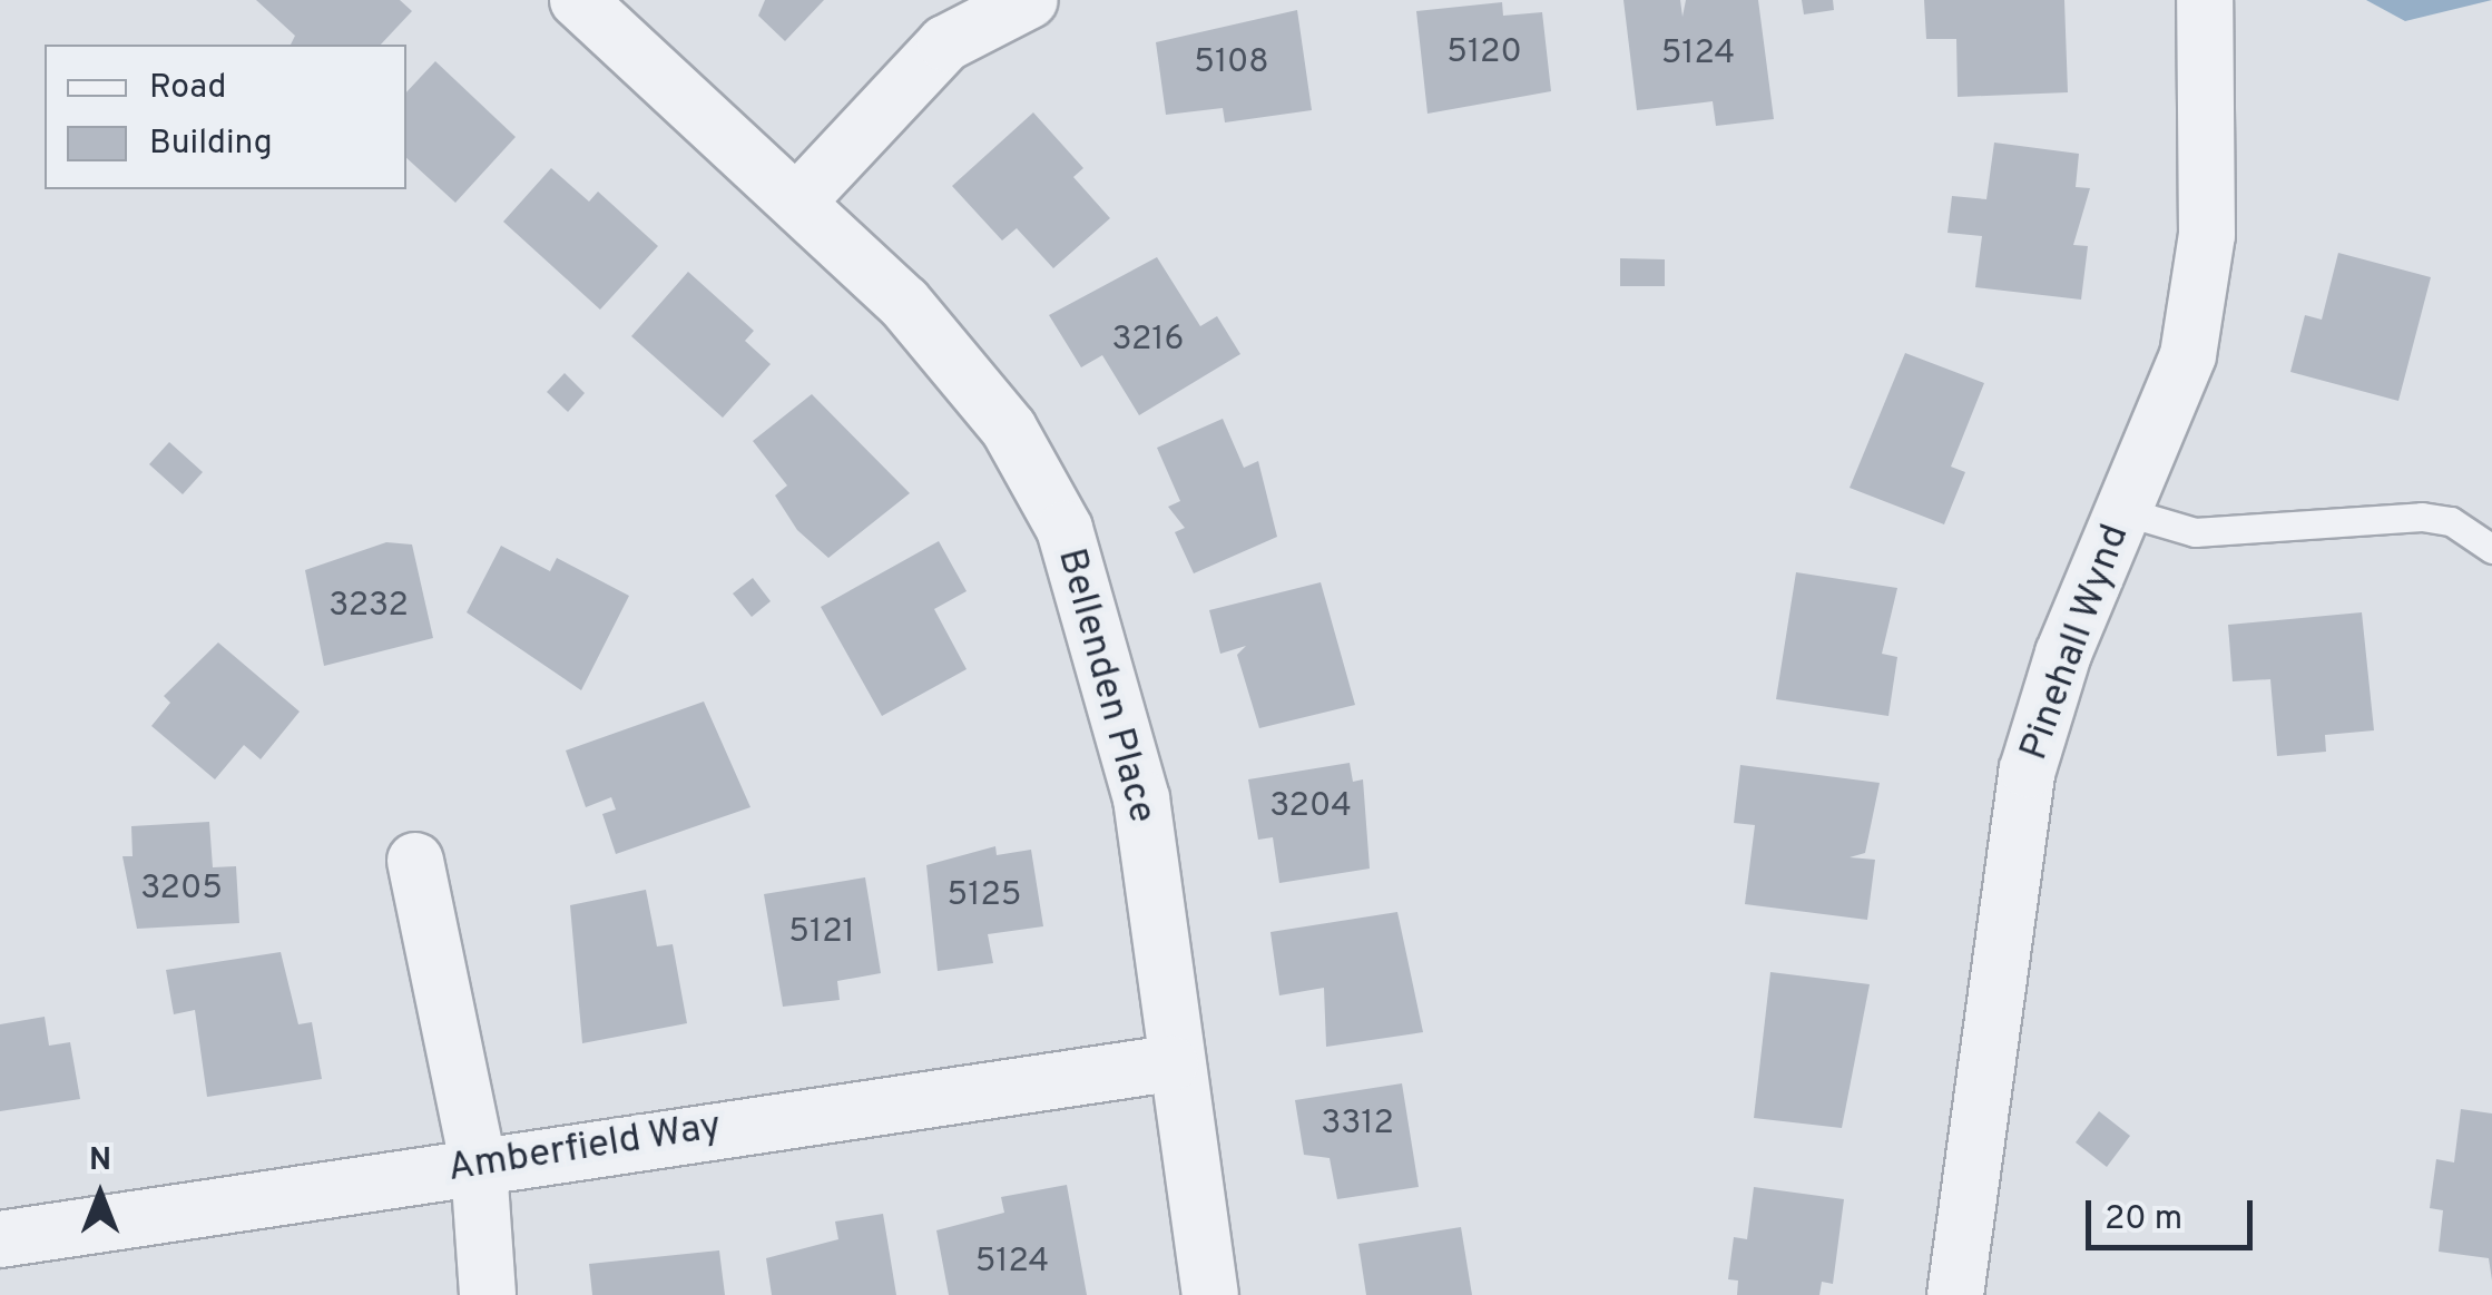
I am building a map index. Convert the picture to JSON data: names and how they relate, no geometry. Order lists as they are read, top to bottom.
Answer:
{
  "streets": {
    "street": ["Pinehall Wynd", "Bellenden Place", "Amberfield Way"]
  },
  "crossings": [
    ["Bellenden Place", "Amberfield Way"]
  ],
  "house_numbers": [
    "5120",
    "5124",
    "5108",
    "3216",
    "3232",
    "3204",
    "3205",
    "5125",
    "5121",
    "3312",
    "5124"
  ],
  "legend": ["Road", "Building"],
  "scale_bar": "20 m",
  "north": "top"
}
